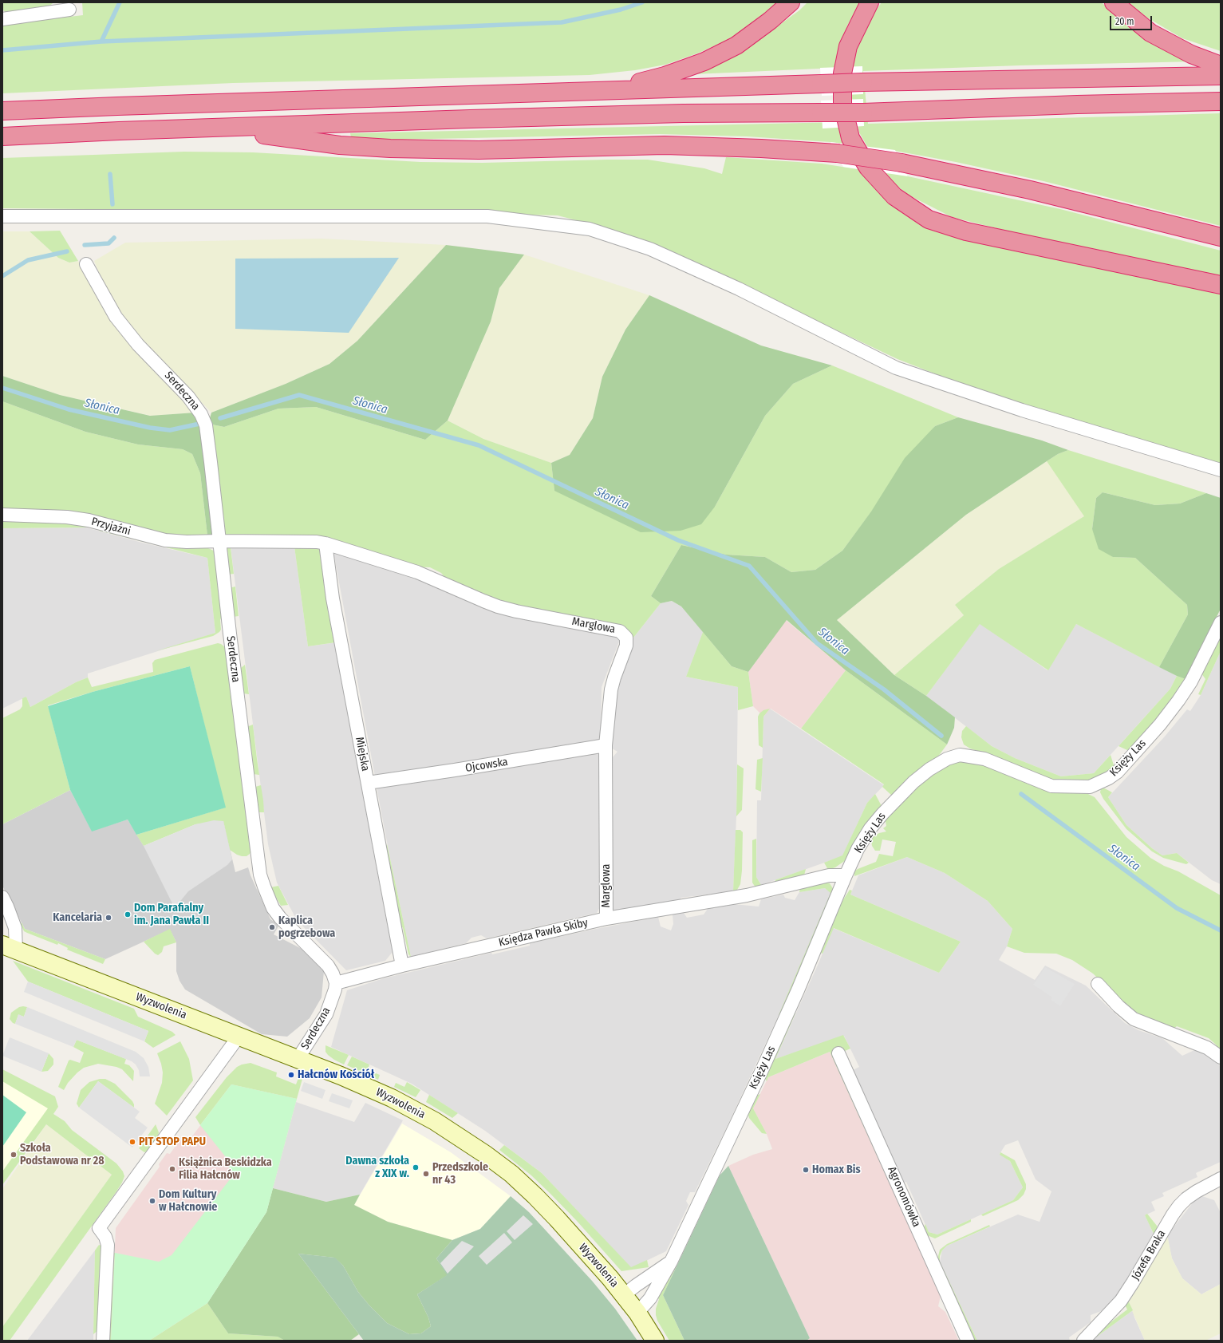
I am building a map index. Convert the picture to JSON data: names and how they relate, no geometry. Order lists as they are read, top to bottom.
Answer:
{
  "streets": {
    "street": [
      "Serdeczna",
      "Przyjaźni",
      "Marglowa",
      "Miejska",
      "Księży Las",
      "Ojcowska",
      "Księdza Pawła Skiby",
      "Wyzwolenia",
      "Agronomówka",
      "Józefa Braka"
    ]
  },
  "crossings": [
    ["Serdeczna", "Przyjaźni"],
    ["Serdeczna", "Księdza Pawła Skiby"],
    ["Serdeczna", "Wyzwolenia"],
    ["Przyjaźni", "Marglowa"],
    ["Przyjaźni", "Miejska"],
    ["Marglowa", "Miejska"],
    ["Marglowa", "Ojcowska"],
    ["Marglowa", "Księdza Pawła Skiby"],
    ["Miejska", "Ojcowska"],
    ["Miejska", "Księdza Pawła Skiby"],
    ["Księży Las", "Księdza Pawła Skiby"],
    ["Księży Las", "Wyzwolenia"]
  ],
  "water": ["Słonica"],
  "places": [
    "Dom Parafialny im. Jana Pawła II",
    "Kancelaria",
    "Kaplica pogrzebowa",
    "Hałcnów Kościół",
    "PIT STOP PAPU",
    "Szkoła Podstawowa nr 28",
    "Dawna szkoła z XIX w.",
    "Książnica Beskidzka Filia Hałcnów",
    "Homax Bis",
    "Przedszkole nr 43",
    "Dom Kultury w Hałcnowie"
  ],
  "scale_bar": "20 m"
}
